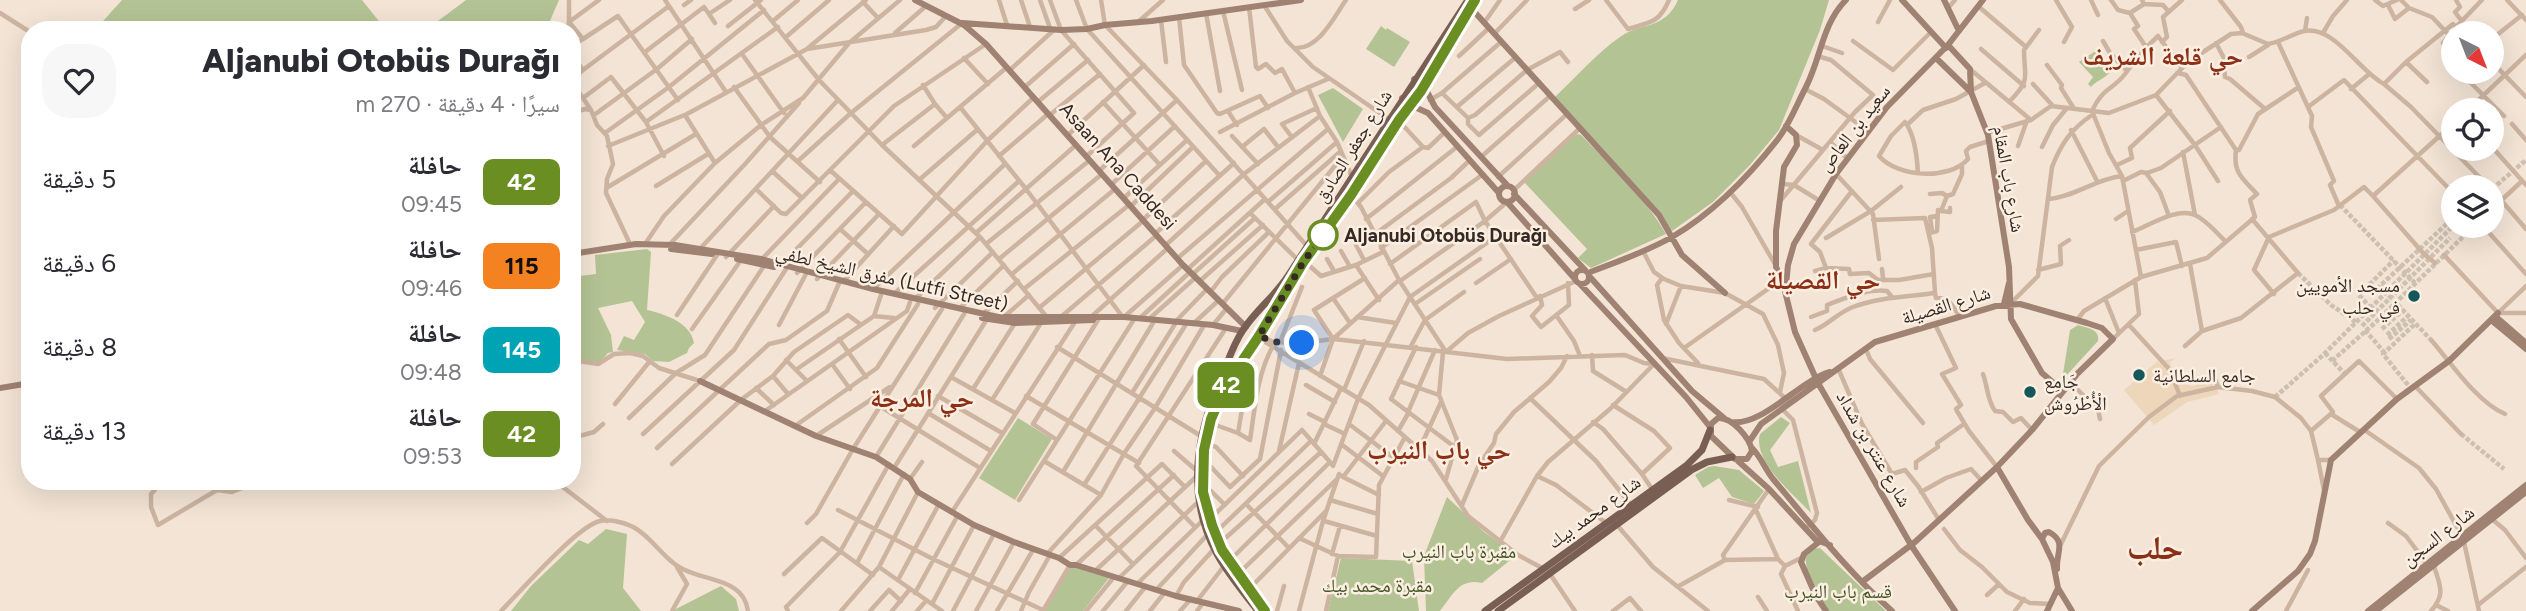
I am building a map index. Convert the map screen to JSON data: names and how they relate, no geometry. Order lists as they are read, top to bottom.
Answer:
{
  "streets": {
    "main road": ["شارع جعفر الصادق", "شارع محمد بيك"],
    "street": [
      "سعيد بن العاص",
      "Asaan Ana Caddesi",
      "شارع باب المقام",
      "مفرق الشيخ لطفي (Lutfi Street)",
      "شارع القصيلة",
      "شارع عنتر بن شداد",
      "شارع السجن"
    ]
  },
  "crossings": [
    ["سعيد بن العاص", "شارع باب المقام"],
    ["سعيد بن العاص", "شارع عنتر بن شداد"],
    ["شارع جعفر الصادق", "Asaan Ana Caddesi"],
    ["شارع باب المقام", "شارع القصيلة"],
    ["شارع القصيلة", "شارع عنتر بن شداد"]
  ],
  "districts": [
    "حي قلعة الشريف",
    "حي القصيلة",
    "حي المرجة",
    "حي باب النيرب",
    "حلب"
  ],
  "parks": ["مقبرة باب النيرب", "مقبرة محمد بيك", "قسم باب النيرب"],
  "places": [
    "Aljanubi Otobüs Durağı",
    "مسجد الأمويين في حلب",
    "جامع السلطانية",
    "جَامِع الْأُطْرُوش"
  ],
  "lines": ["bus line 42"],
  "north": "bottom right",
  "page": {
    "on_map": "42",
    "heading": ["Aljanubi Otobüs Durağı", "سيرًا · 4 دقيقة · 270 m"],
    "list": [
      {
        "mark": "42",
        "name": "حافلة",
        "note": "09:45",
        "value": "5 دقيقة"
      },
      {
        "mark": "115",
        "name": "حافلة",
        "note": "09:46",
        "value": "6 دقيقة"
      },
      {
        "mark": "145",
        "name": "حافلة",
        "note": "09:48",
        "value": "8 دقيقة"
      },
      {
        "mark": "42",
        "name": "حافلة",
        "note": "09:53",
        "value": "13 دقيقة"
      }
    ]
  }
}
